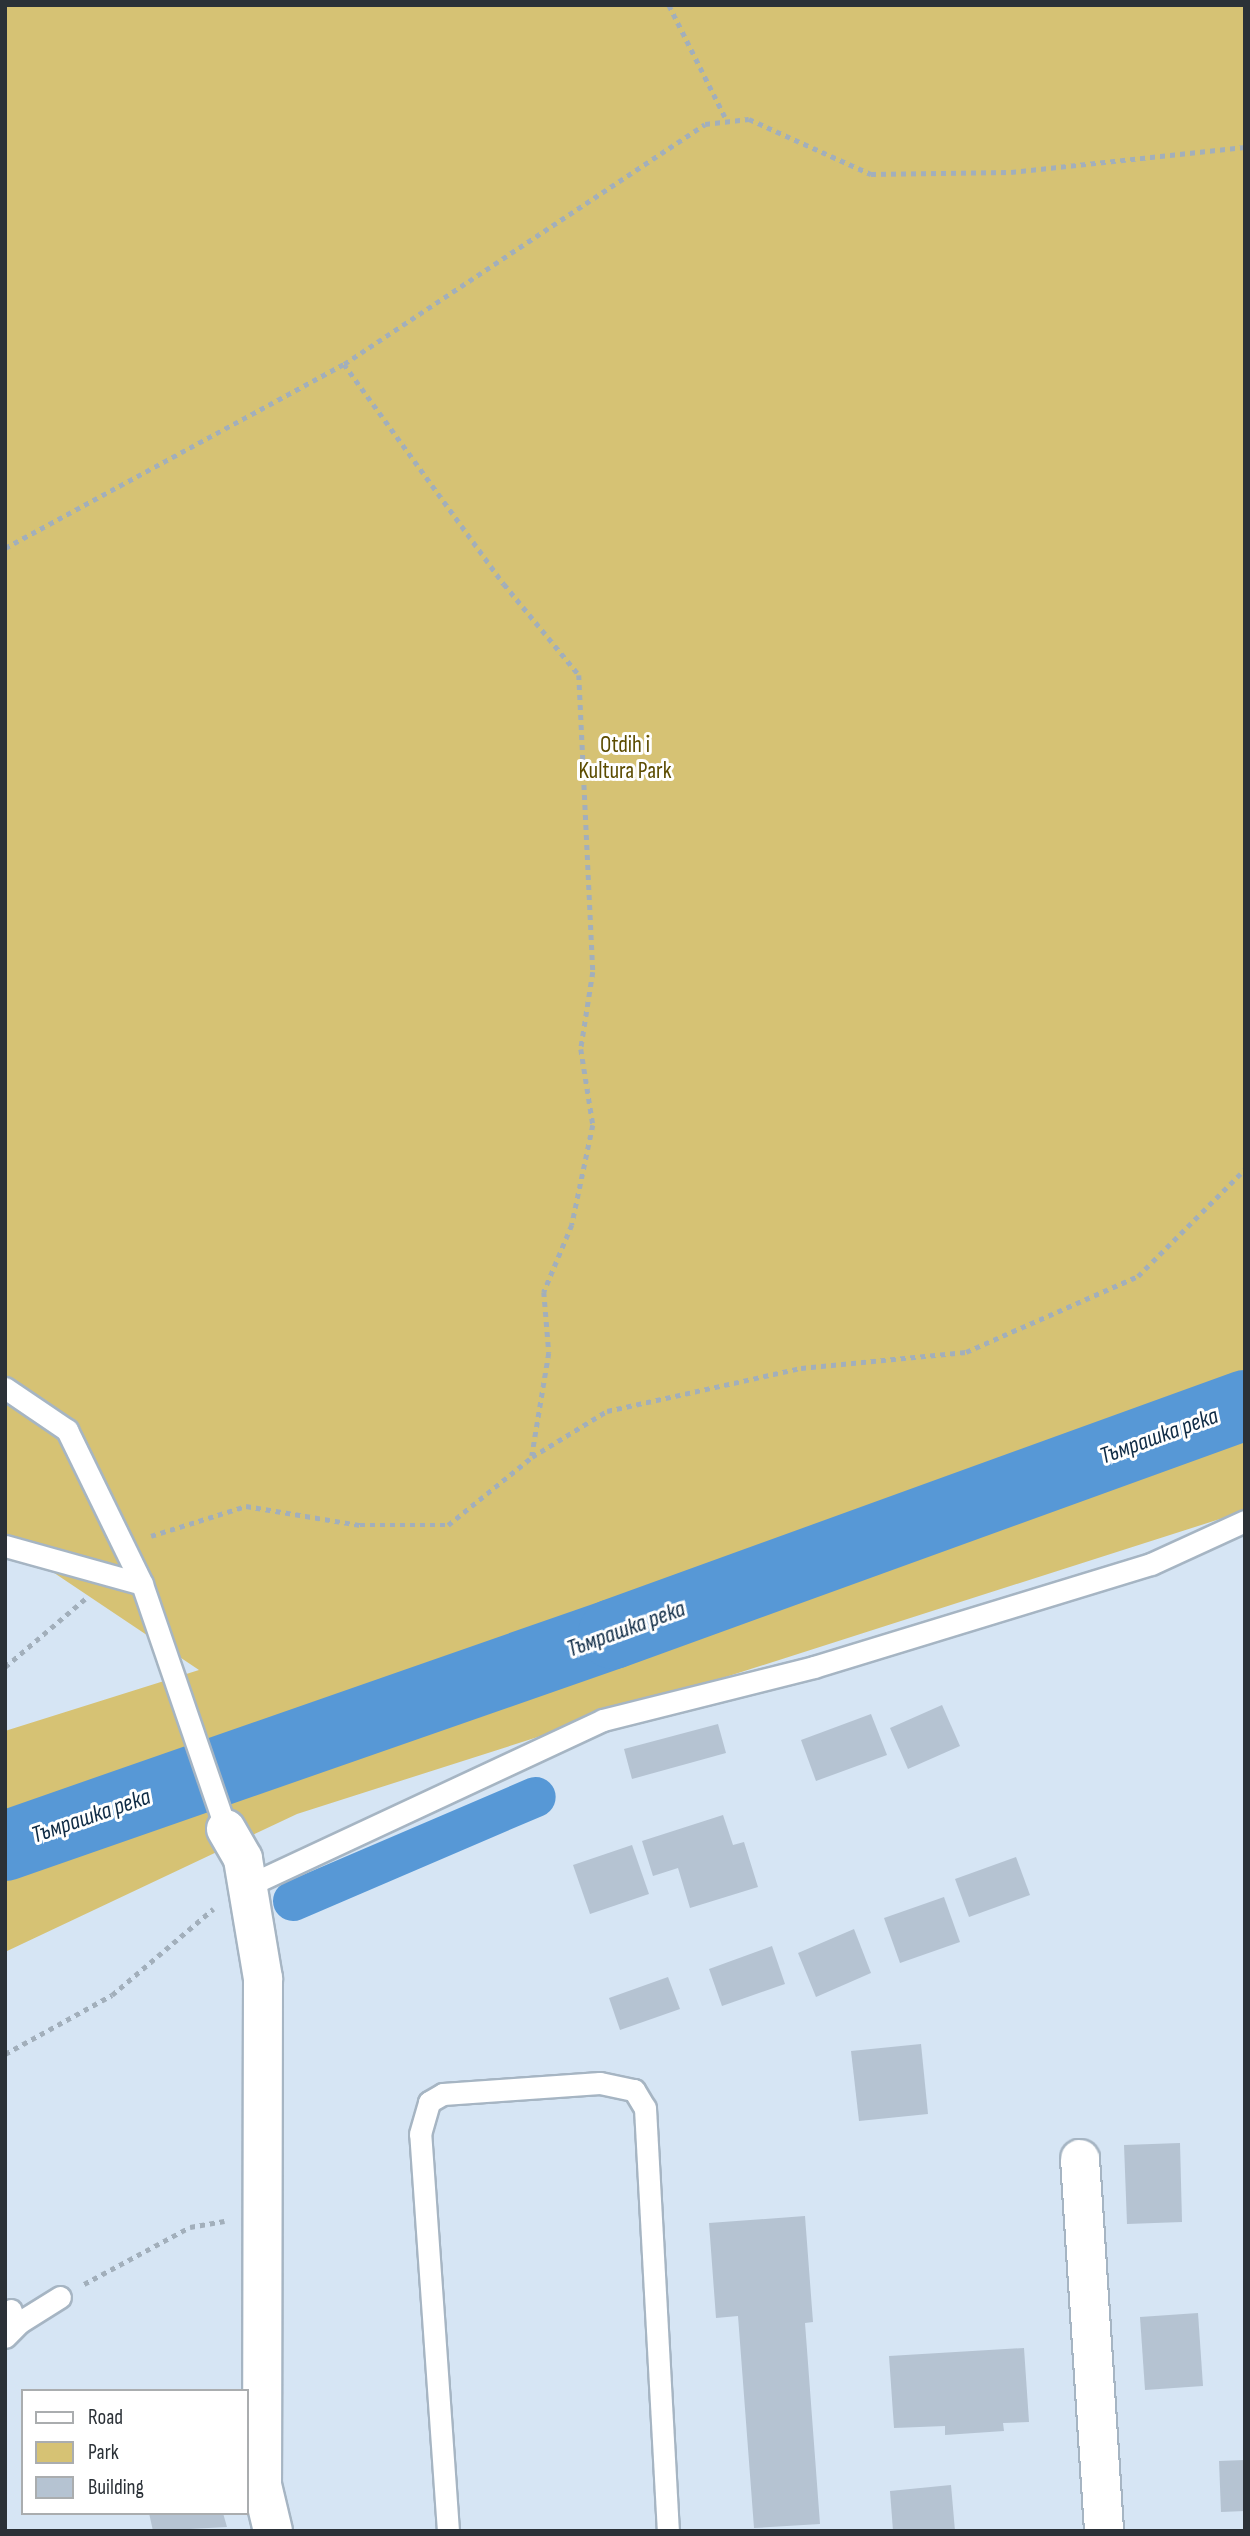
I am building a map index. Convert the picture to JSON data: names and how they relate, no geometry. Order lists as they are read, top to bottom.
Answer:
{
  "water": ["Тъмрашка река"],
  "parks": ["Otdih i Kultura Park"],
  "legend": ["Road", "Park", "Building"]
}
